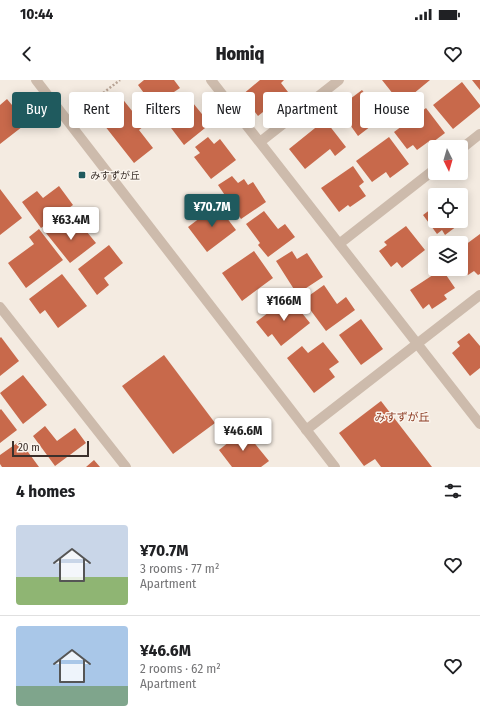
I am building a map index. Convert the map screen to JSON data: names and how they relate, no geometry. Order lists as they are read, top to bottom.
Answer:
{
  "districts": ["みすずが丘"],
  "places": {
    "transit": ["みすずが丘"]
  },
  "scale_bar": "20 m",
  "north": "bottom",
  "page": {
    "status": "10:44",
    "header": "Homiq",
    "chip": [
      "Buy",
      "Rent",
      "Filters",
      "New",
      "Apartment",
      "House"
    ],
    "price": [
      "¥70.7M",
      "¥63.4M",
      "¥166M",
      "¥46.6M"
    ],
    "scale": "20 m",
    "heading": "4 homes",
    "list": [
      {
        "name": "¥70.7M",
        "note": "3 rooms · 77 m² · Apartment"
      },
      {
        "name": "¥46.6M",
        "note": "2 rooms · 62 m² · Apartment"
      }
    ]
  }
}
